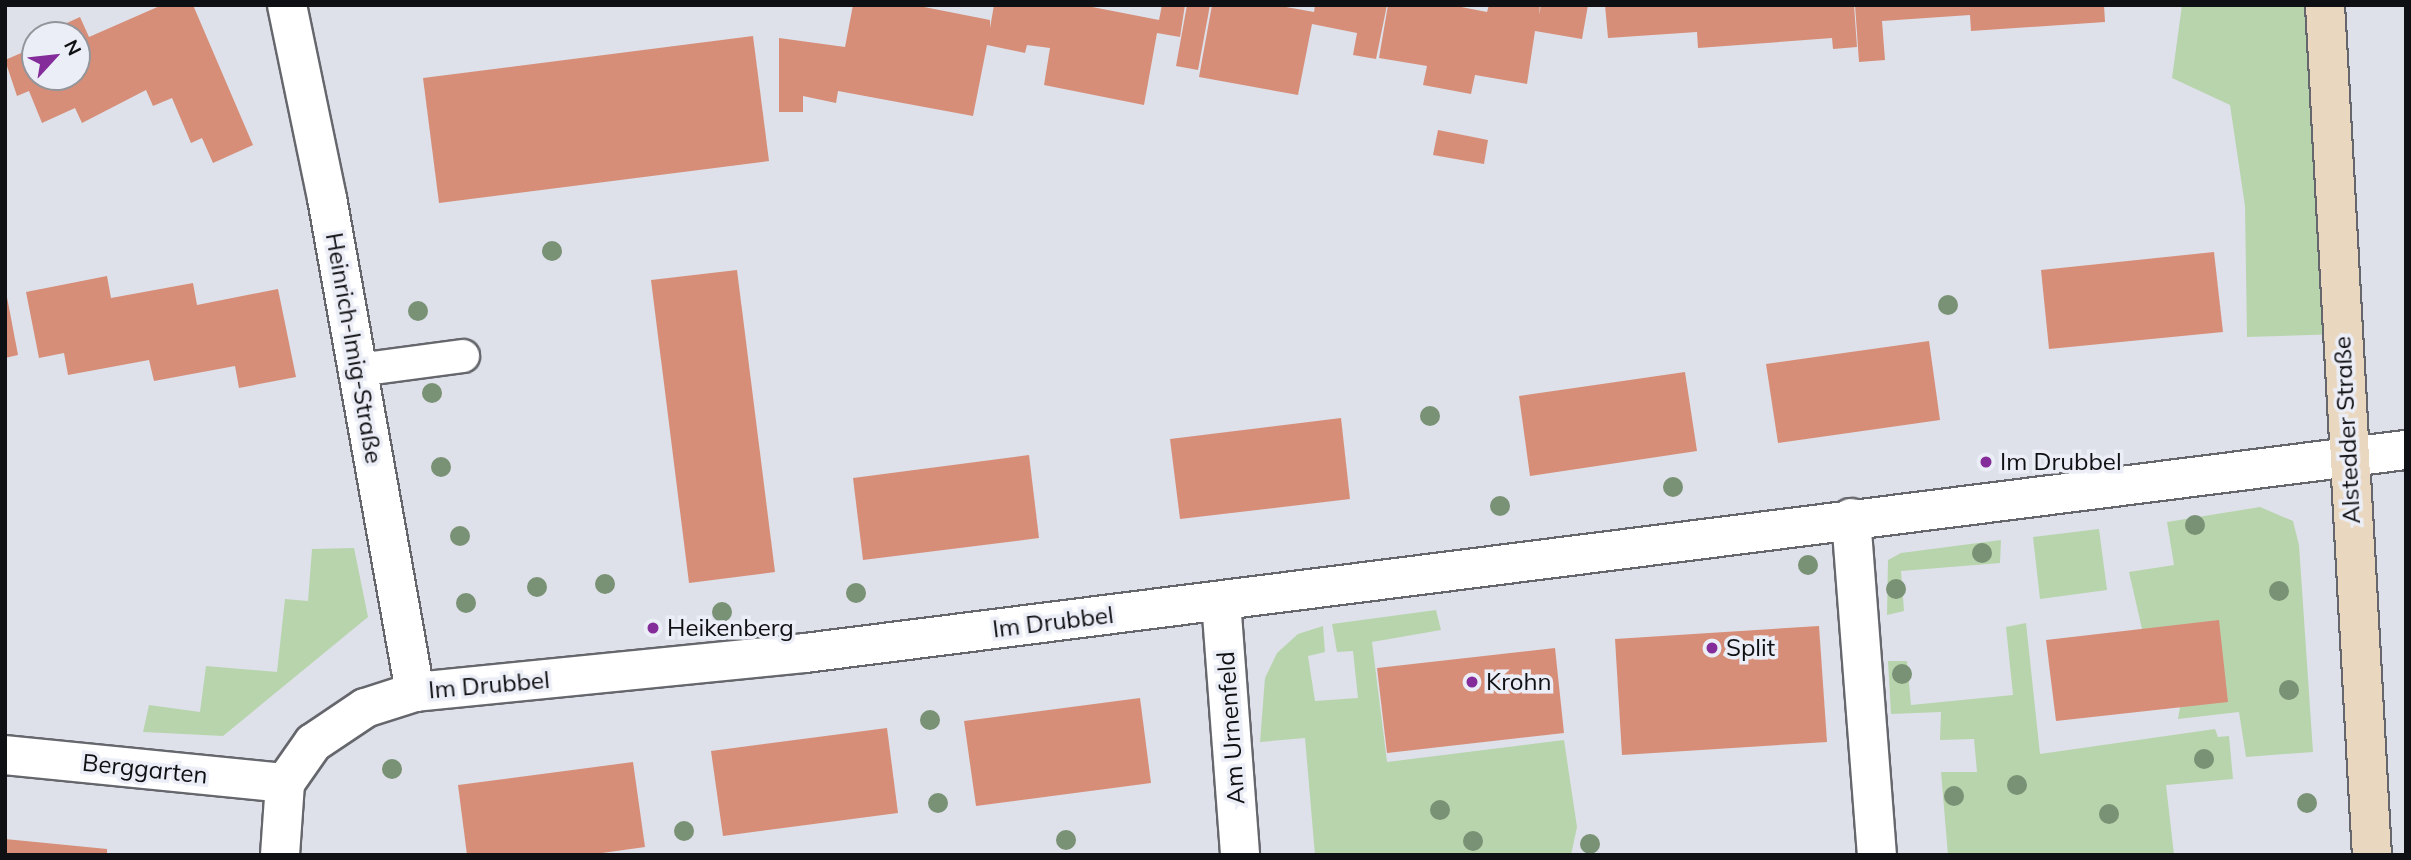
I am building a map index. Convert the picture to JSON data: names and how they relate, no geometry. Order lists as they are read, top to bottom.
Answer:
{
  "streets": {
    "street": [
      "Heinrich-Imig-Straße",
      "Alstedder Straße",
      "Im Drubbel",
      "Am Urnenfeld",
      "Berggarten"
    ]
  },
  "crossings": [
    ["Heinrich-Imig-Straße", "Im Drubbel"],
    ["Alstedder Straße", "Im Drubbel"],
    ["Im Drubbel", "Am Urnenfeld"],
    ["Im Drubbel", "Berggarten"]
  ],
  "places": [
    "Im Drubbel",
    "Heikenberg",
    "Split",
    "Krohn"
  ],
  "north": "top right"
}
